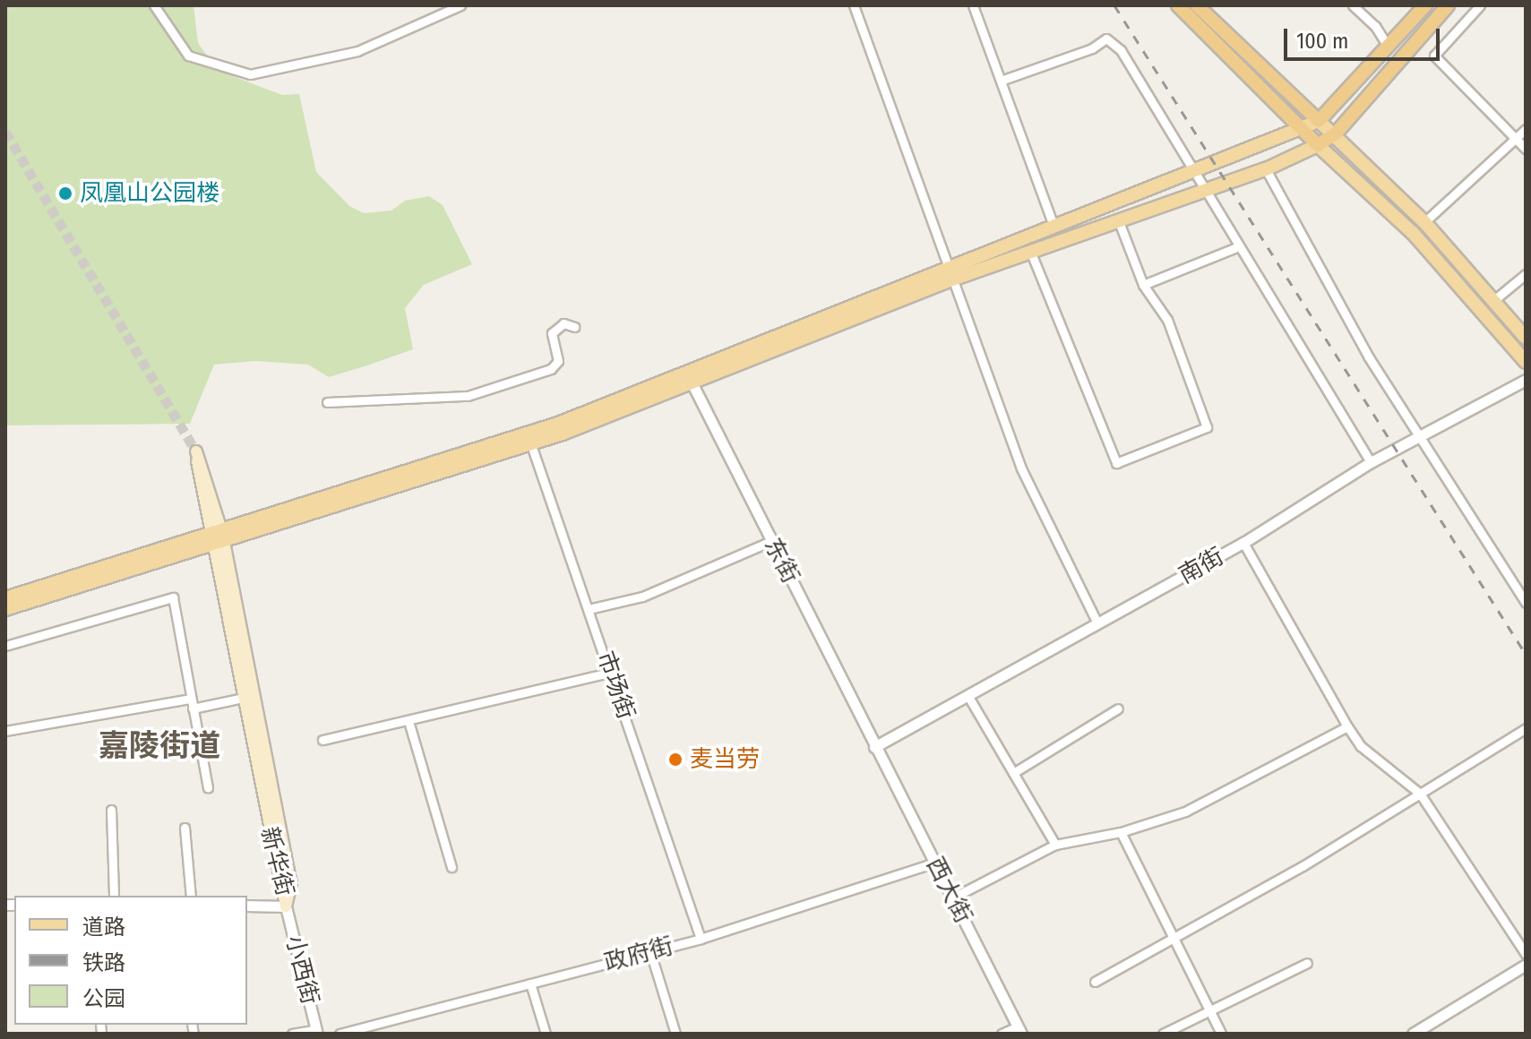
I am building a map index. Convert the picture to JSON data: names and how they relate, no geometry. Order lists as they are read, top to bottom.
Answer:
{
  "streets": {
    "main road": ["新华街"],
    "street": [
      "东街",
      "南街",
      "市场街",
      "西大街",
      "政府街",
      "小西街"
    ]
  },
  "crossings": [
    ["东街", "南街"],
    ["东街", "西大街"],
    ["南街", "西大街"],
    ["市场街", "政府街"],
    ["新华街", "小西街"],
    ["西大街", "政府街"]
  ],
  "districts": ["嘉陵街道"],
  "places": ["凤凰山公园楼", "麦当劳"],
  "legend": ["道路", "铁路", "公园"],
  "scale_bar": "100 m"
}
